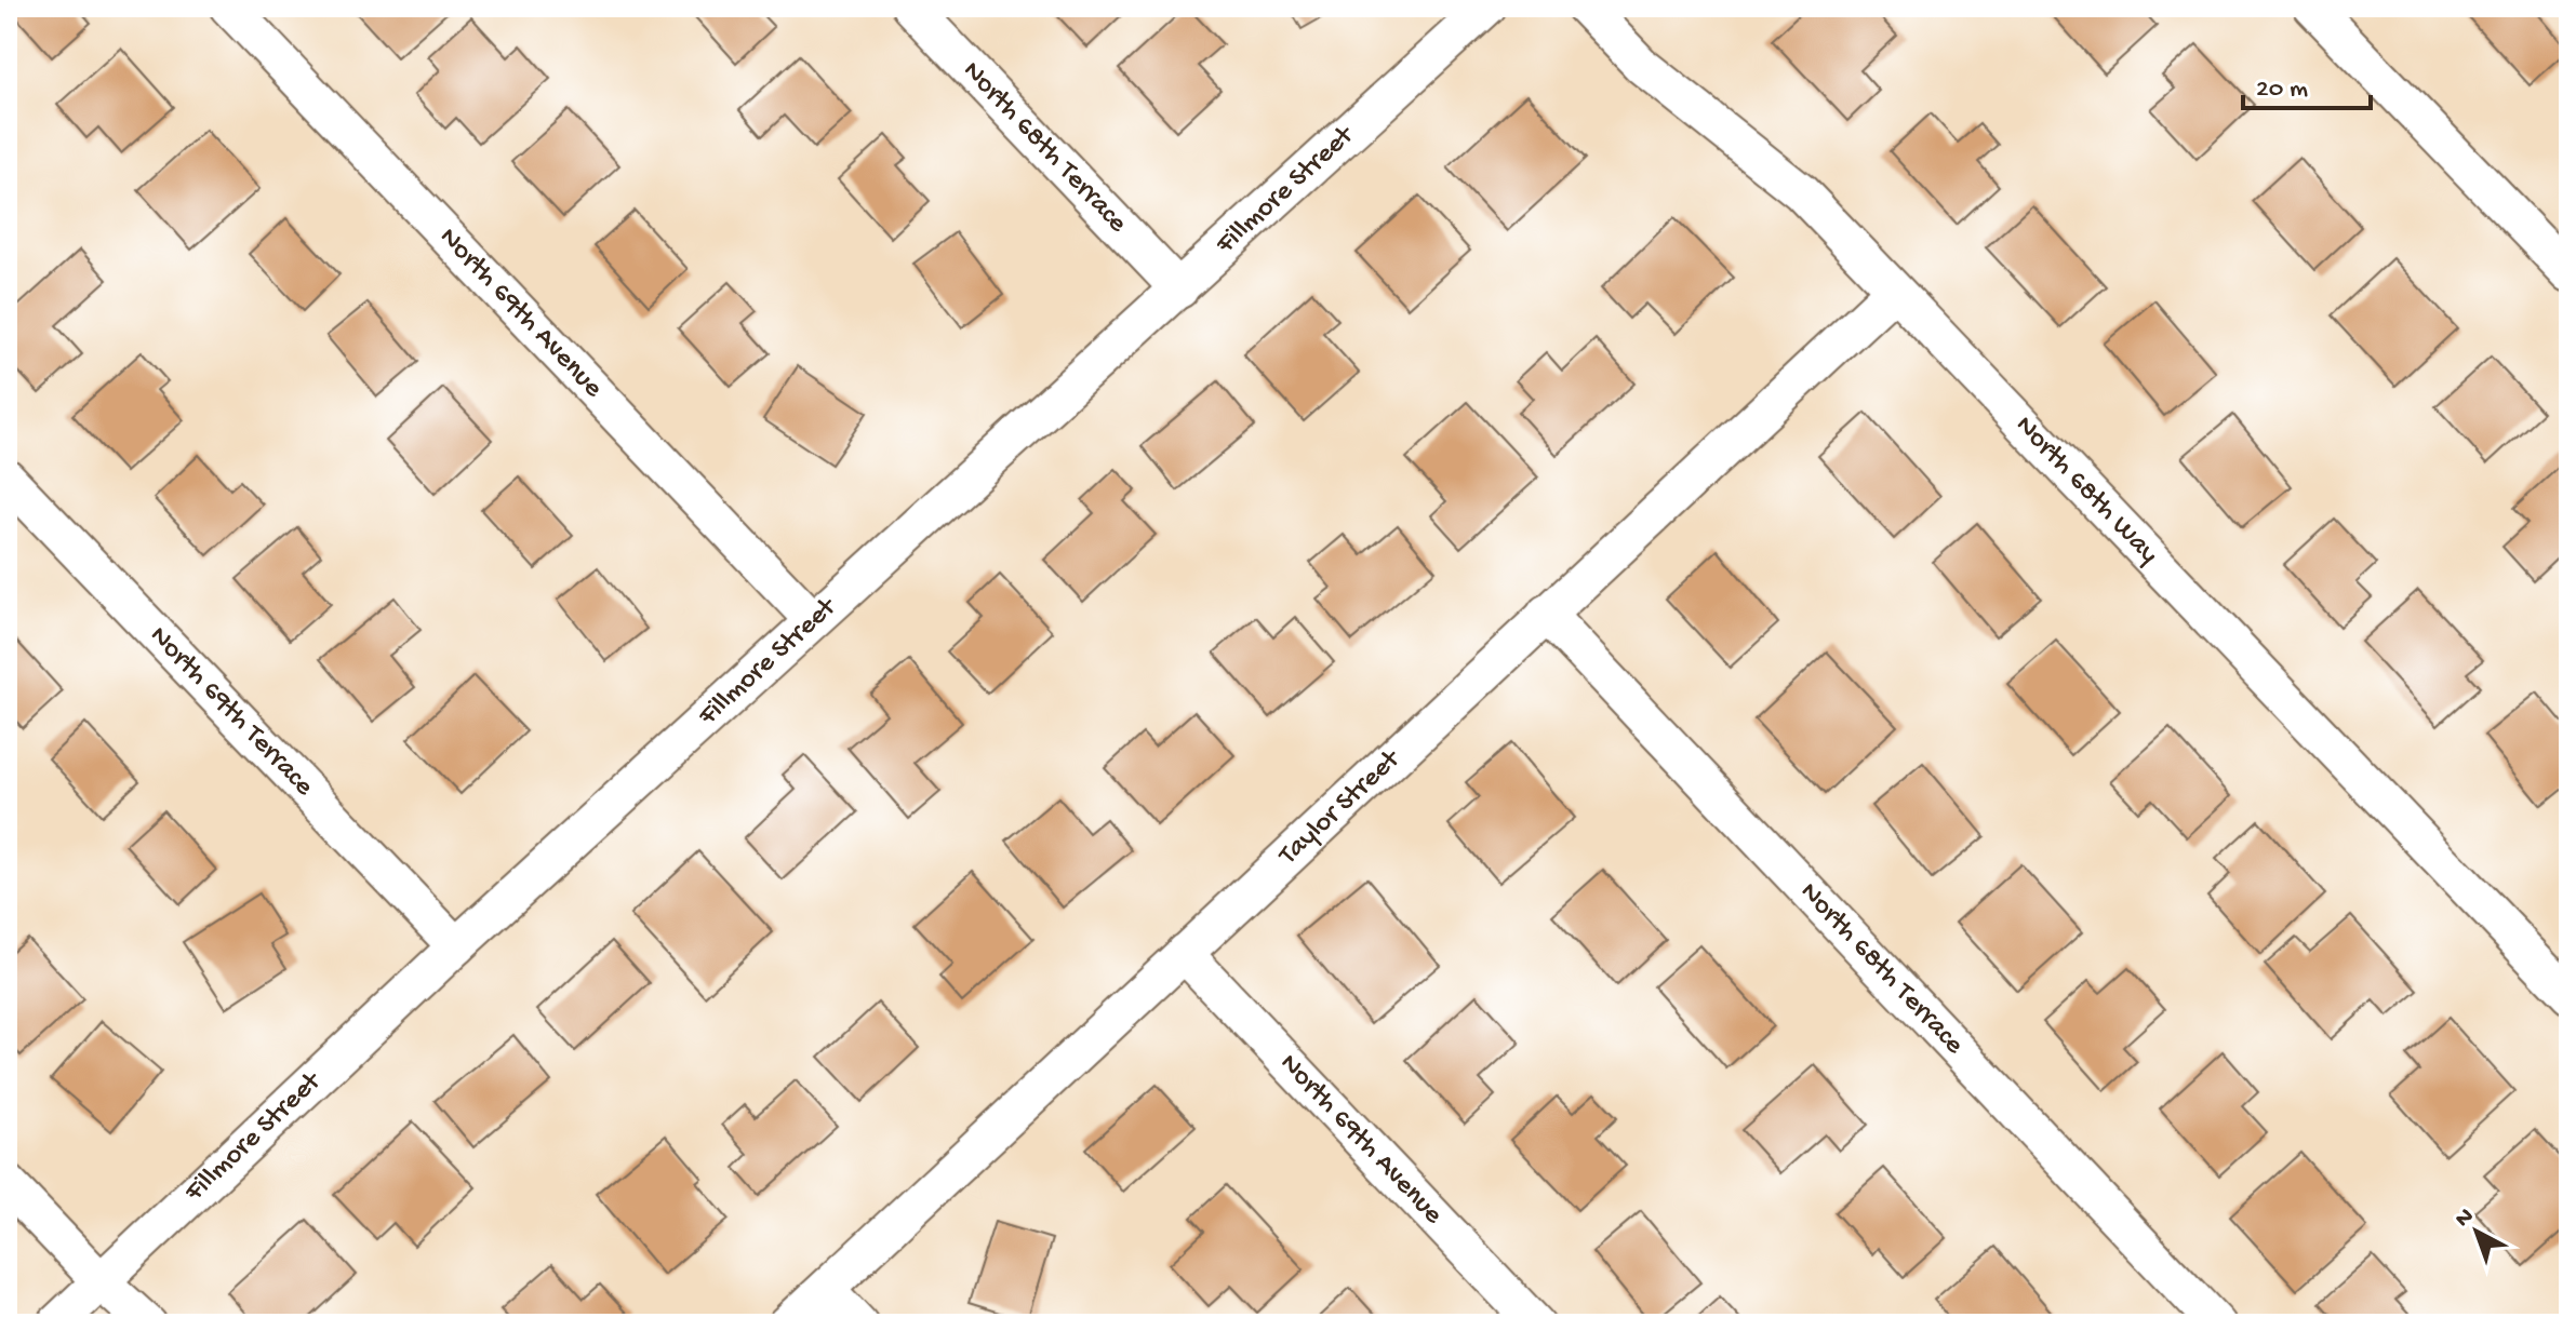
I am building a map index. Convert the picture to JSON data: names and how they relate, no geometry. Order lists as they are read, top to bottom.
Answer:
{
  "streets": {
    "street": [
      "North 68th Terrace",
      "Fillmore Street",
      "North 69th Avenue",
      "North 68th Way",
      "North 69th Terrace",
      "Taylor Street"
    ]
  },
  "crossings": [
    ["North 68th Terrace", "Fillmore Street"],
    ["North 68th Terrace", "Taylor Street"],
    ["Fillmore Street", "North 69th Avenue"],
    ["Fillmore Street", "North 69th Terrace"],
    ["North 69th Avenue", "Taylor Street"],
    ["North 68th Way", "Taylor Street"]
  ],
  "scale_bar": "20 m",
  "north": "top left"
}
